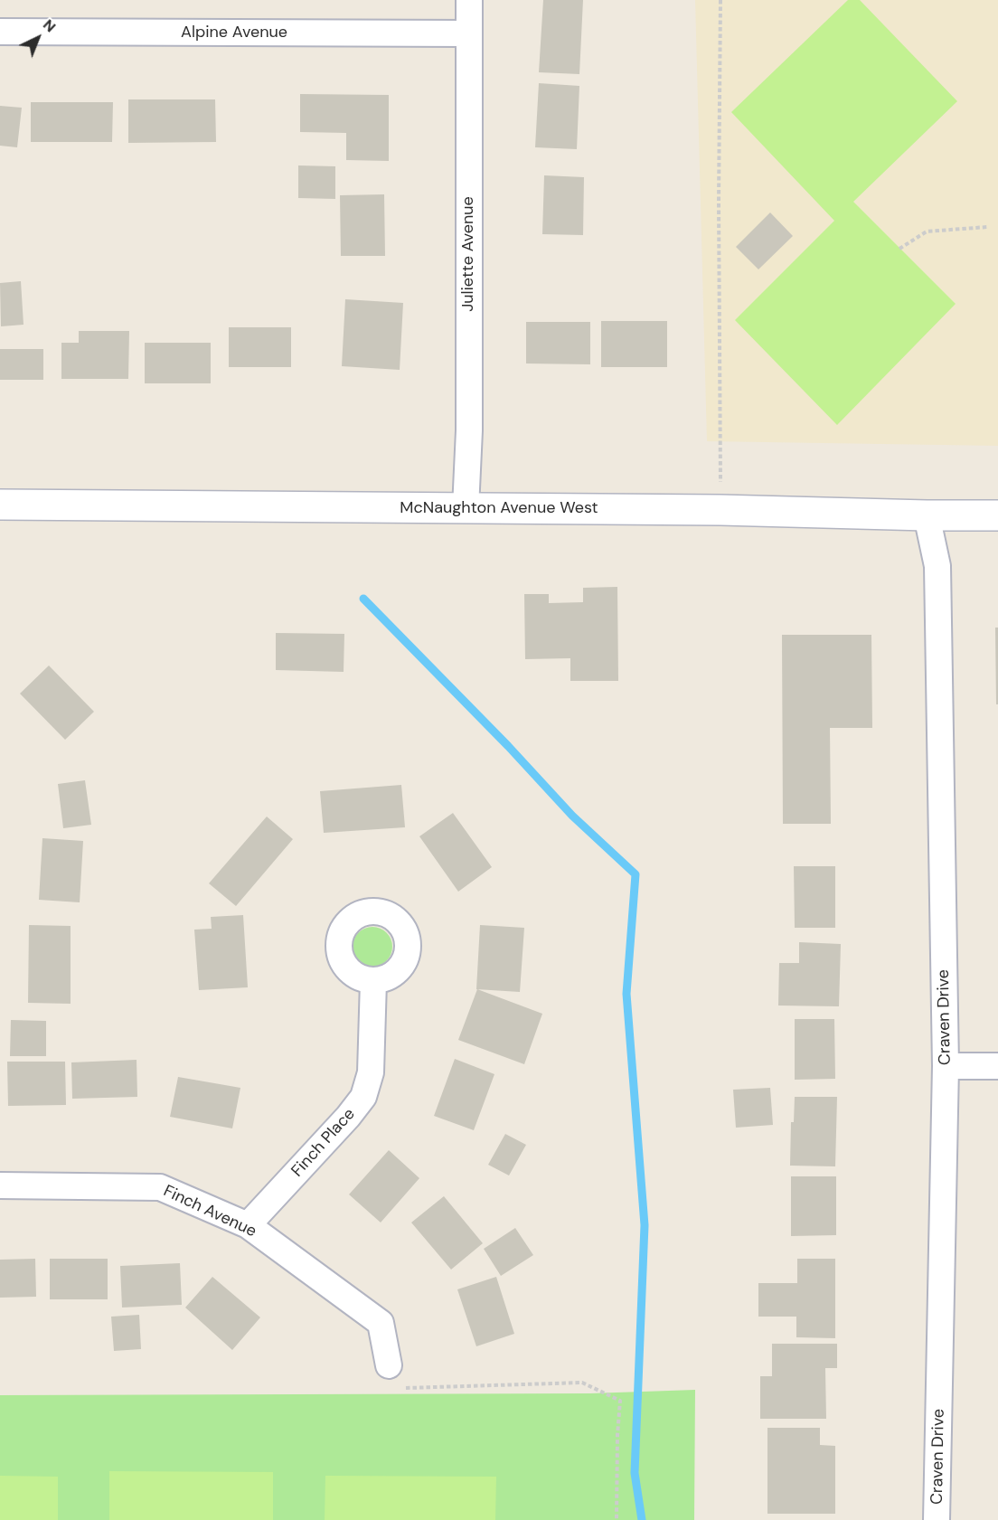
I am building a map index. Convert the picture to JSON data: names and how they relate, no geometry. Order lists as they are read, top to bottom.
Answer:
{
  "streets": {
    "main road": ["McNaughton Avenue West"],
    "street": [
      "Alpine Avenue",
      "Juliette Avenue",
      "Craven Drive",
      "Finch Place",
      "Finch Avenue"
    ]
  },
  "crossings": [
    ["Alpine Avenue", "Juliette Avenue"],
    ["Juliette Avenue", "McNaughton Avenue West"],
    ["McNaughton Avenue West", "Craven Drive"],
    ["Finch Place", "Finch Avenue"]
  ],
  "north": "top right"
}
